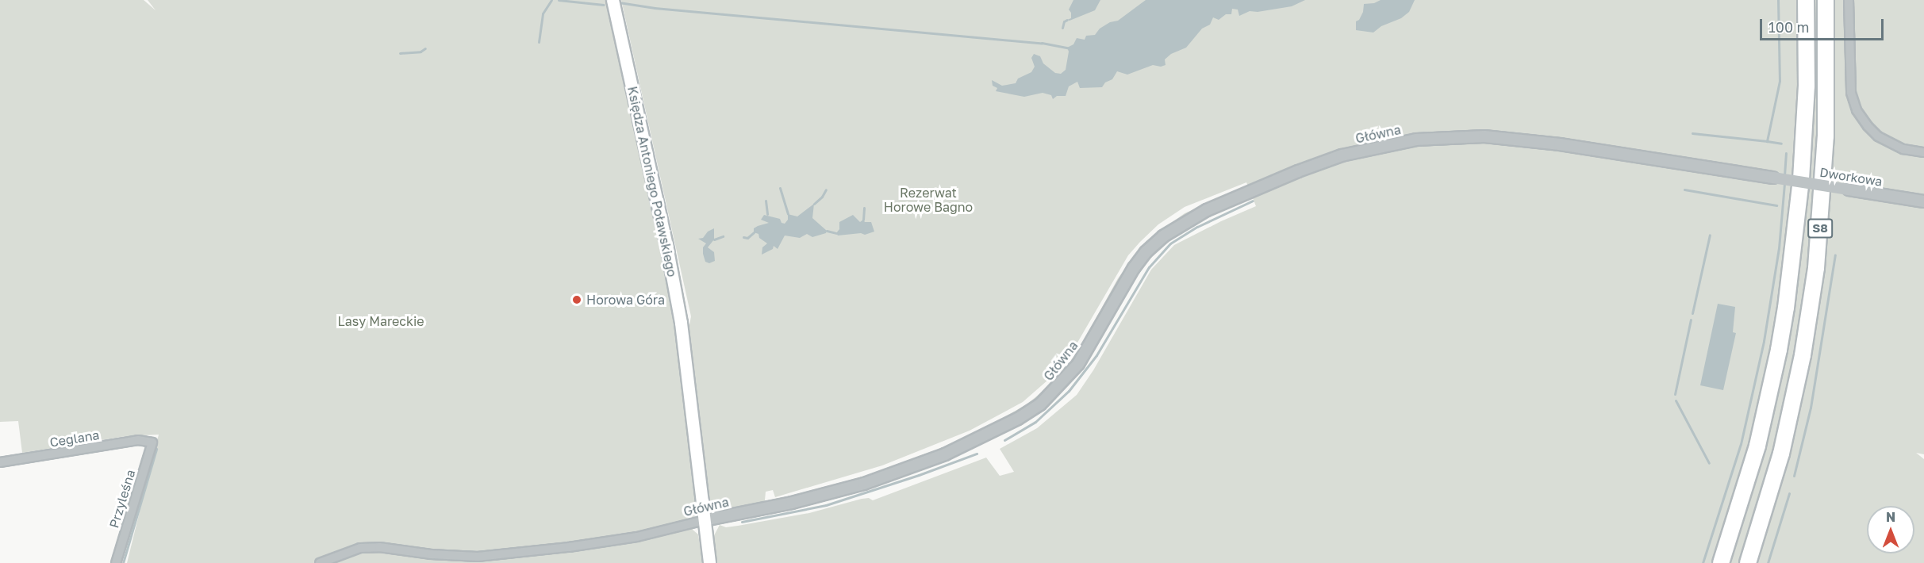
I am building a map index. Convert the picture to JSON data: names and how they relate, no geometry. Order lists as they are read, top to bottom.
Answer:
{
  "streets": {
    "highway": ["S8"],
    "main road": ["Księdza Antoniego Poławskiego"],
    "street": [
      "Główna",
      "Dworkowa",
      "Ceglana",
      "Przyleśna"
    ]
  },
  "crossings": [
    ["Główna", "Dworkowa"],
    ["Główna", "Księdza Antoniego Poławskiego"],
    ["Ceglana", "Przyleśna"]
  ],
  "parks": ["Rezerwat Horowe Bagno", "Lasy Mareckie"],
  "places": ["Horowa Góra"],
  "scale_bar": "100 m",
  "north": "top"
}
